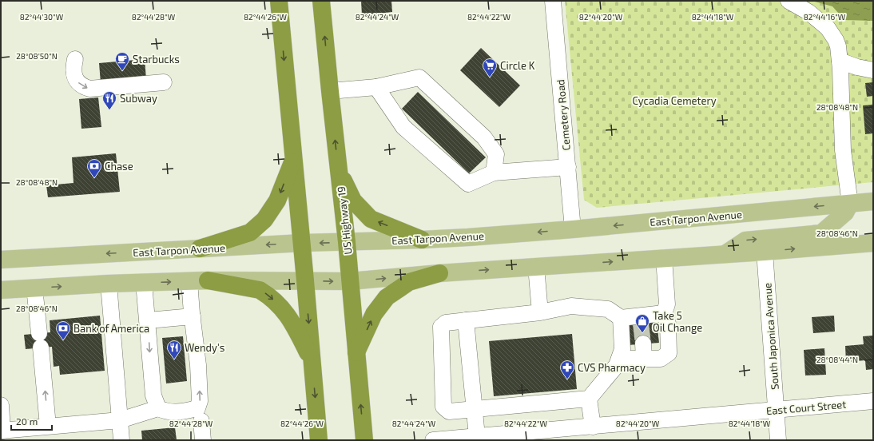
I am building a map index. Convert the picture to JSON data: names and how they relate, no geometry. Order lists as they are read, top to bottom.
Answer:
{
  "streets": {
    "highway": ["US Highway 19"],
    "main road": ["East Tarpon Avenue"],
    "street": ["Cemetery Road", "South Japonica Avenue", "East Court Street"]
  },
  "crossings": [
    ["Cemetery Road", "East Tarpon Avenue"],
    ["East Tarpon Avenue", "US Highway 19"],
    ["South Japonica Avenue", "East Court Street"]
  ],
  "parks": ["Cycadia Cemetery"],
  "places": {
    "cafe": ["Starbucks"],
    "supermarket": ["Circle K"],
    "restaurant": ["Subway", "Wendy's"],
    "bank": ["Chase", "Bank of America"],
    "shop": ["Take 5 Oil Change"],
    "pharmacy": ["CVS Pharmacy"]
  },
  "scale_bar": "20 m",
  "coordinates": [
    "82°44'30\"W",
    "82°44'28\"W",
    "82°44'26\"W",
    "82°44'24\"W",
    "82°44'22\"W",
    "82°44'20\"W",
    "82°44'18\"W",
    "82°44'16\"W",
    "28°08'50\"N",
    "28°08'48\"N",
    "28°08'46\"N",
    "28°08'44\"N"
  ]
}
